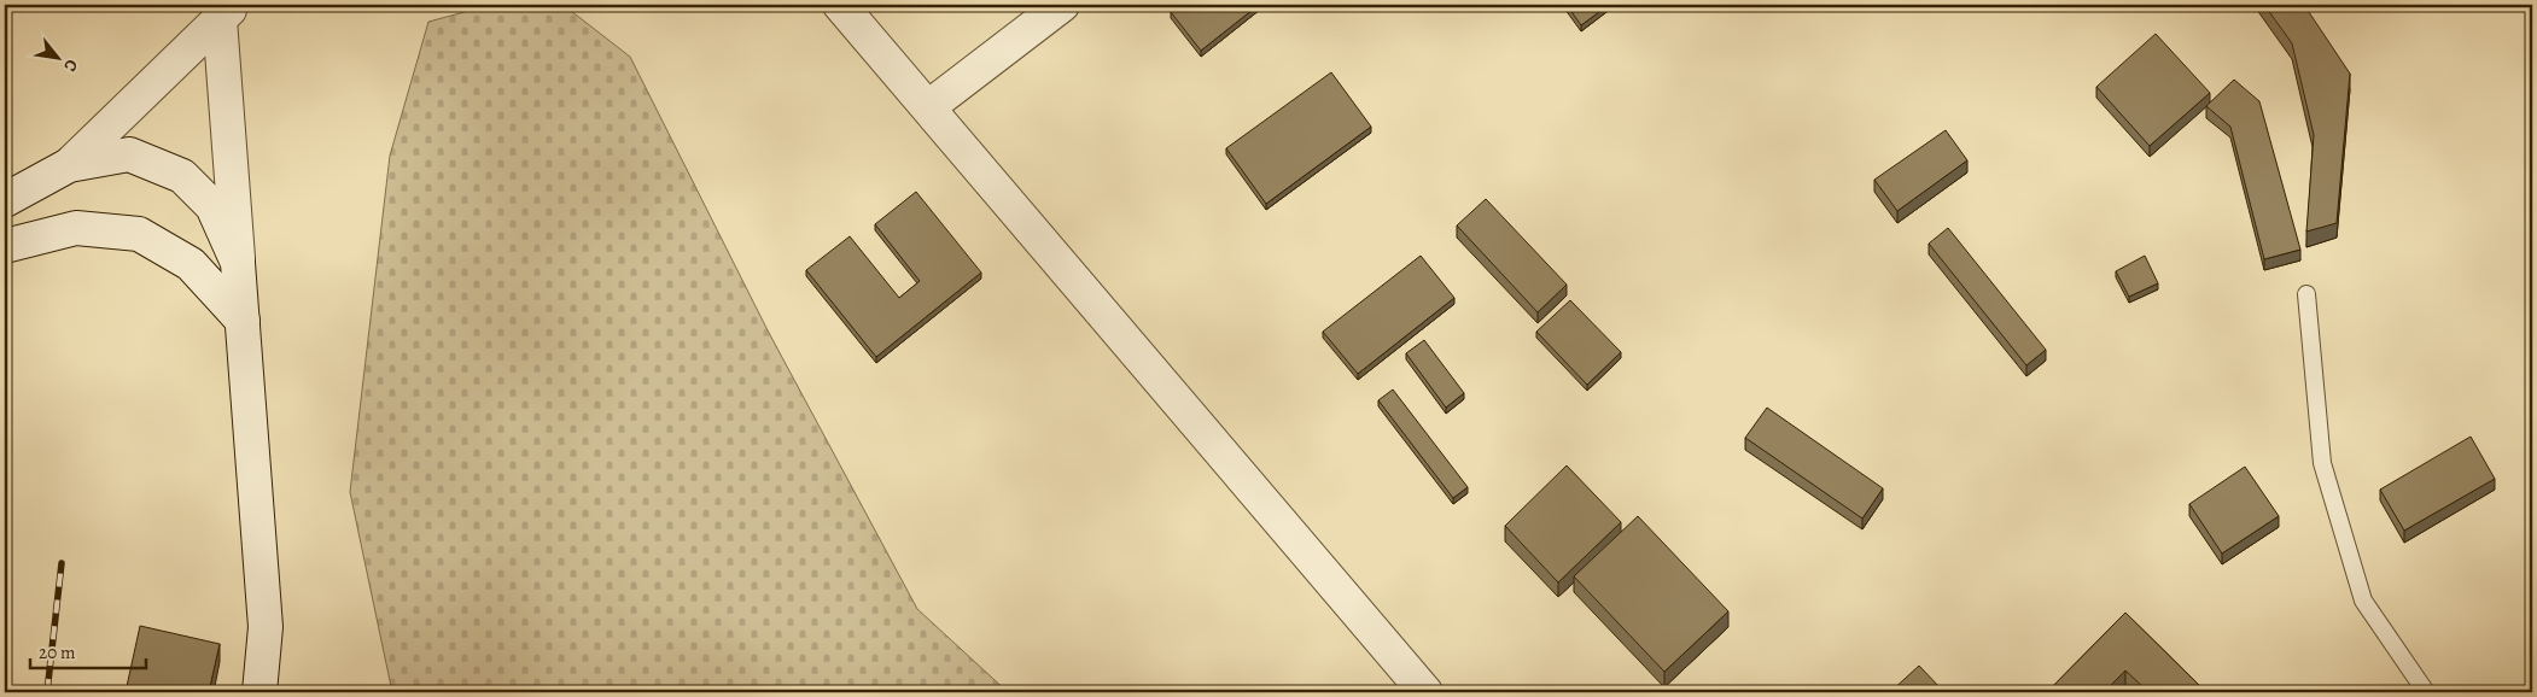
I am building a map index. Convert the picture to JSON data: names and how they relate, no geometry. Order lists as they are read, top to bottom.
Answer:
{
  "scale_bar": "20 m",
  "north": "bottom right"
}
